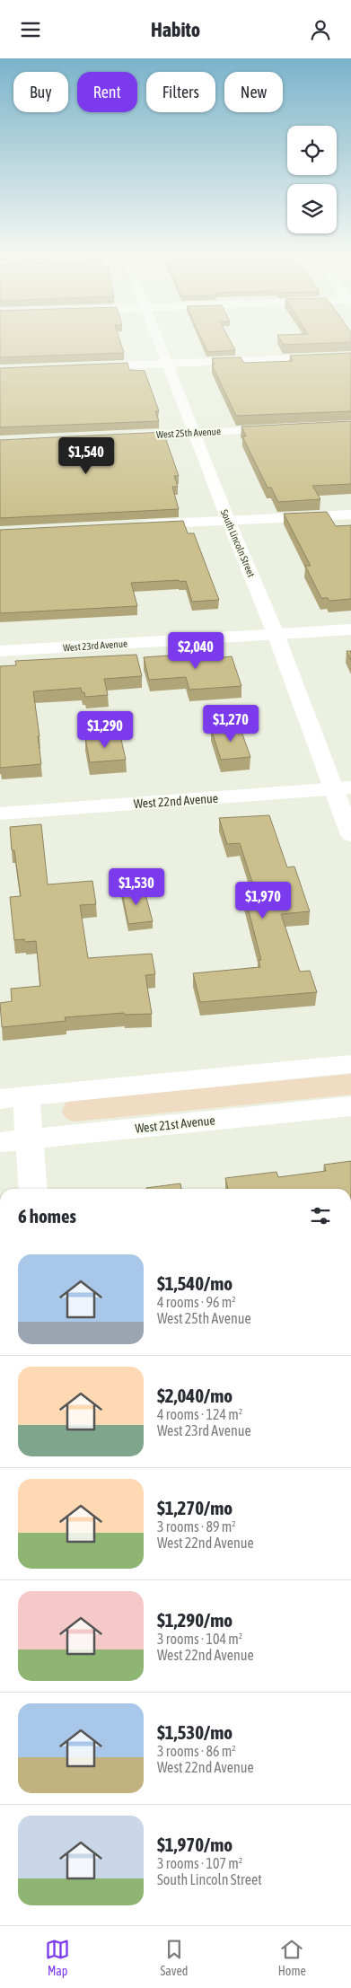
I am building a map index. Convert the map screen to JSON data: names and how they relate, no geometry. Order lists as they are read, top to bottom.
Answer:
{
  "streets": {
    "street": [
      "West 25th Avenue",
      "South Lincoln Street",
      "West 23rd Avenue",
      "West 22nd Avenue",
      "West 21st Avenue"
    ]
  },
  "crossings": [
    ["West 25th Avenue", "South Lincoln Street"],
    ["South Lincoln Street", "West 23rd Avenue"],
    ["South Lincoln Street", "West 22nd Avenue"]
  ],
  "page": {
    "header": "Habito",
    "chip": [
      "Buy",
      "Rent",
      "Filters",
      "New"
    ],
    "price": [
      "$1,540",
      "$2,040",
      "$1,270",
      "$1,290",
      "$1,530",
      "$1,970"
    ],
    "heading": "6 homes",
    "list": [
      {
        "name": "$1,540/mo",
        "note": "4 rooms · 96 m² · West 25th Avenue"
      },
      {
        "name": "$2,040/mo",
        "note": "4 rooms · 124 m² · West 23rd Avenue"
      },
      {
        "name": "$1,270/mo",
        "note": "3 rooms · 89 m² · West 22nd Avenue"
      },
      {
        "name": "$1,290/mo",
        "note": "3 rooms · 104 m² · West 22nd Avenue"
      },
      {
        "name": "$1,530/mo",
        "note": "3 rooms · 86 m² · West 22nd Avenue"
      },
      {
        "name": "$1,970/mo",
        "note": "3 rooms · 107 m² · South Lincoln Street"
      }
    ],
    "tabs": ["Map", "Saved", "Home"]
  }
}
